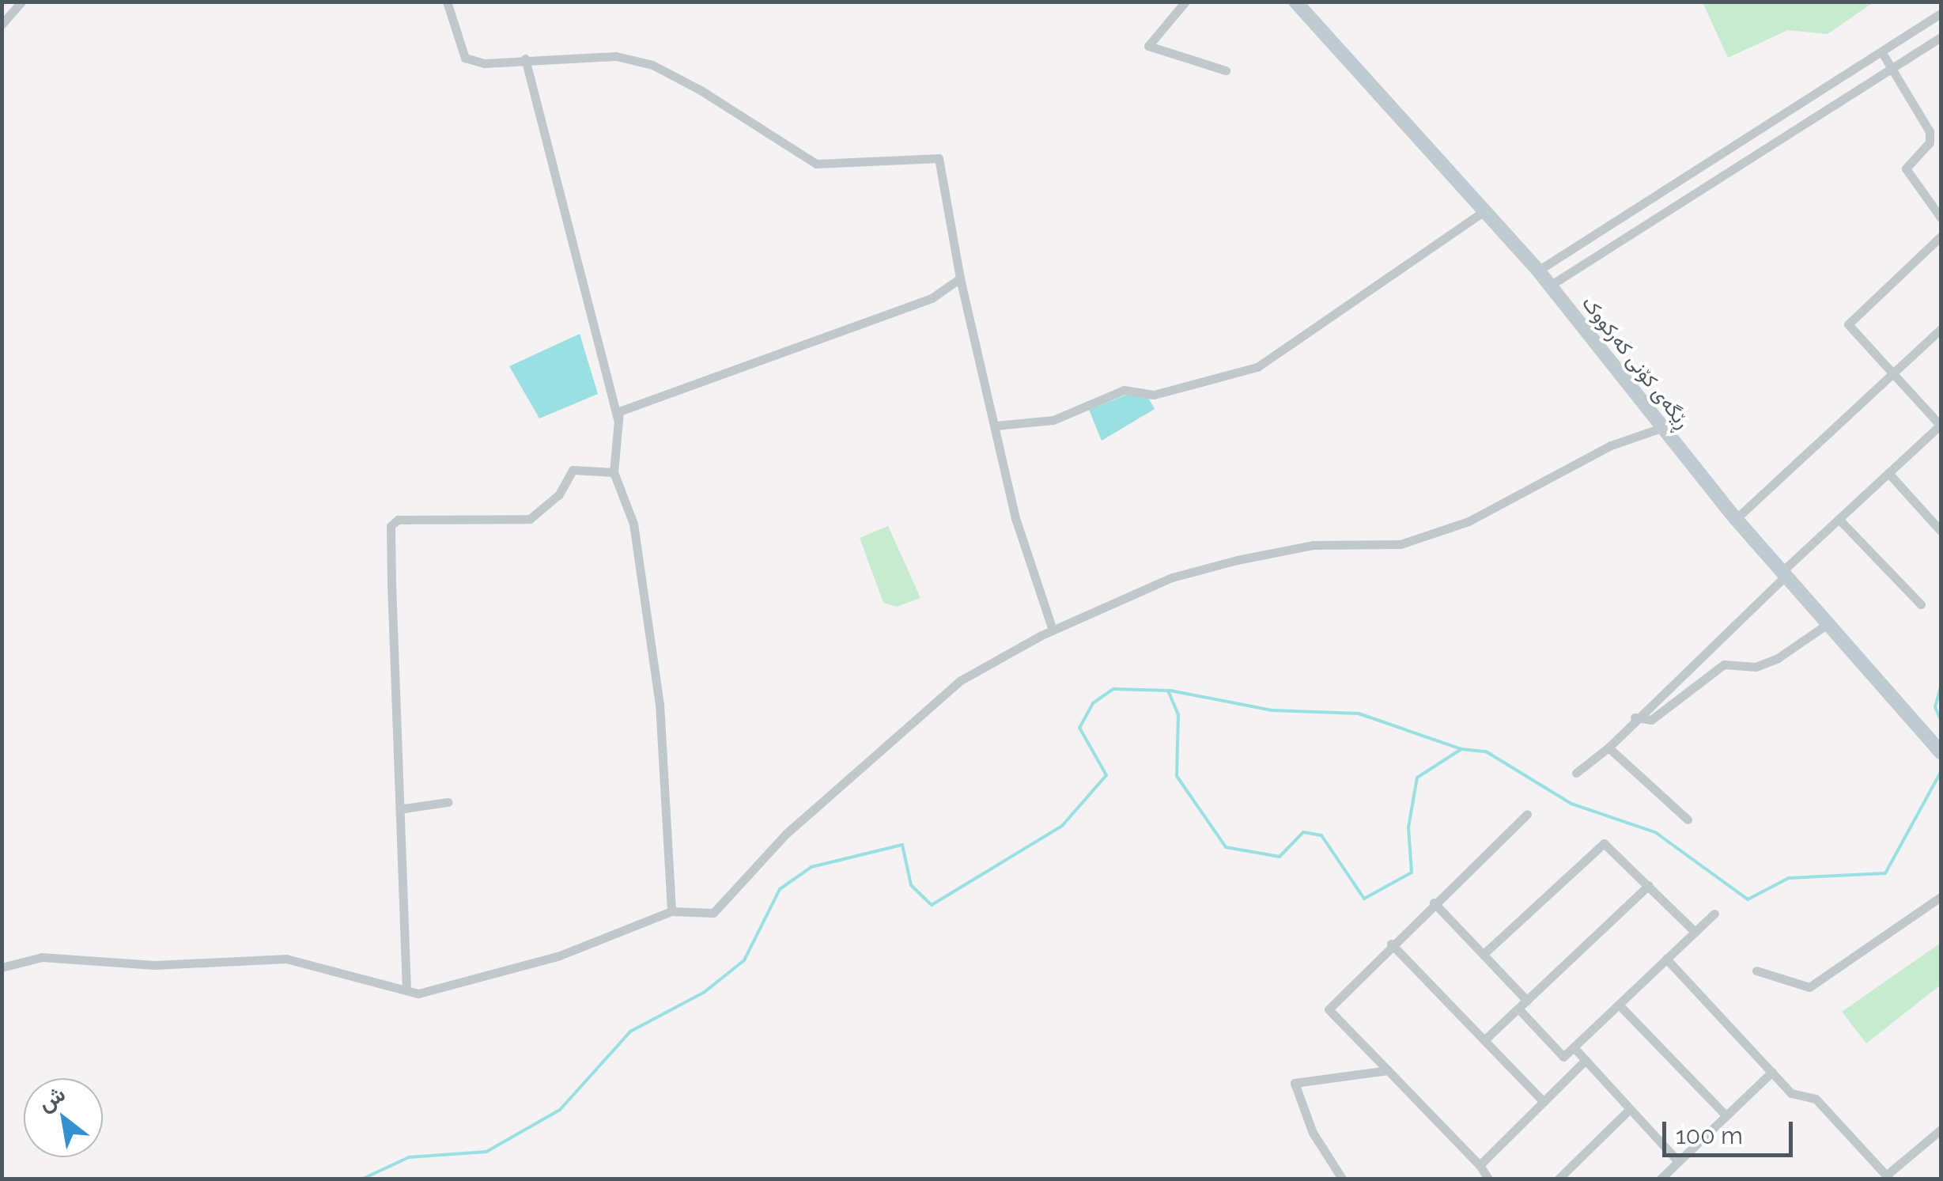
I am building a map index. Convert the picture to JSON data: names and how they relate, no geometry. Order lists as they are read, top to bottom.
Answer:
{
  "streets": {
    "street": ["ڕێگەی کۆنی کەرکووک"]
  },
  "scale_bar": "100 m",
  "north": "top left"
}
